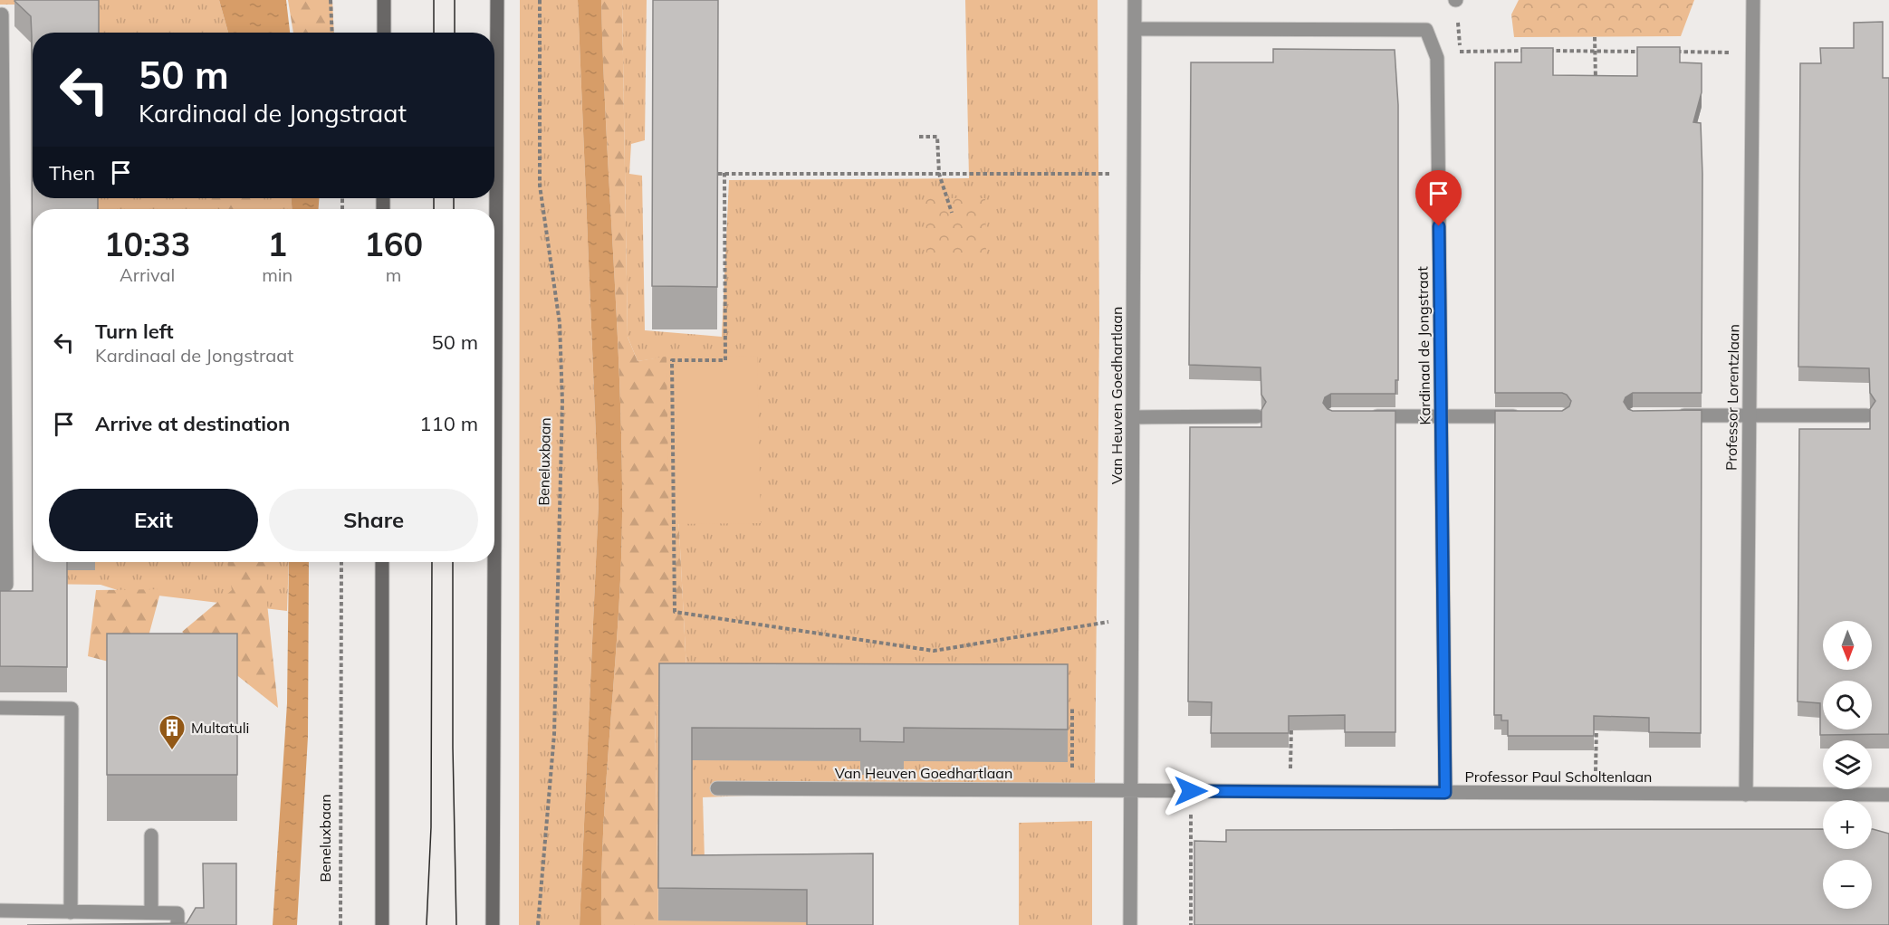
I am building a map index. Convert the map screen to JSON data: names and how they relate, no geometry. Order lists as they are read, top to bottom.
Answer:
{
  "streets": {
    "street": [
      "Kardinaal de Jongstraat",
      "Van Heuven Goedhartlaan",
      "Professor Lorentzlaan",
      "Professor Paul Scholtenlaan"
    ],
    "path": ["Beneluxbaan"]
  },
  "crossings": [
    ["Kardinaal de Jongstraat", "Van Heuven Goedhartlaan"],
    ["Kardinaal de Jongstraat", "Professor Paul Scholtenlaan"],
    ["Van Heuven Goedhartlaan", "Professor Paul Scholtenlaan"],
    ["Professor Lorentzlaan", "Professor Paul Scholtenlaan"]
  ],
  "places": {
    "building": ["Multatuli"]
  },
  "north": "bottom",
  "page": {
    "turn": ["50 m", "Kardinaal de Jongstraat"],
    "then": "Then",
    "eta": [
      "10:33",
      "Arrival",
      "1",
      "min",
      "160",
      "m"
    ],
    "list": [
      {
        "name": "Turn left",
        "note": "Kardinaal de Jongstraat",
        "value": "50 m"
      },
      {
        "name": "Arrive at destination",
        "value": "110 m"
      }
    ],
    "buttons": ["Exit", "Share"],
    "map_buttons": ["+", "−"]
  }
}
